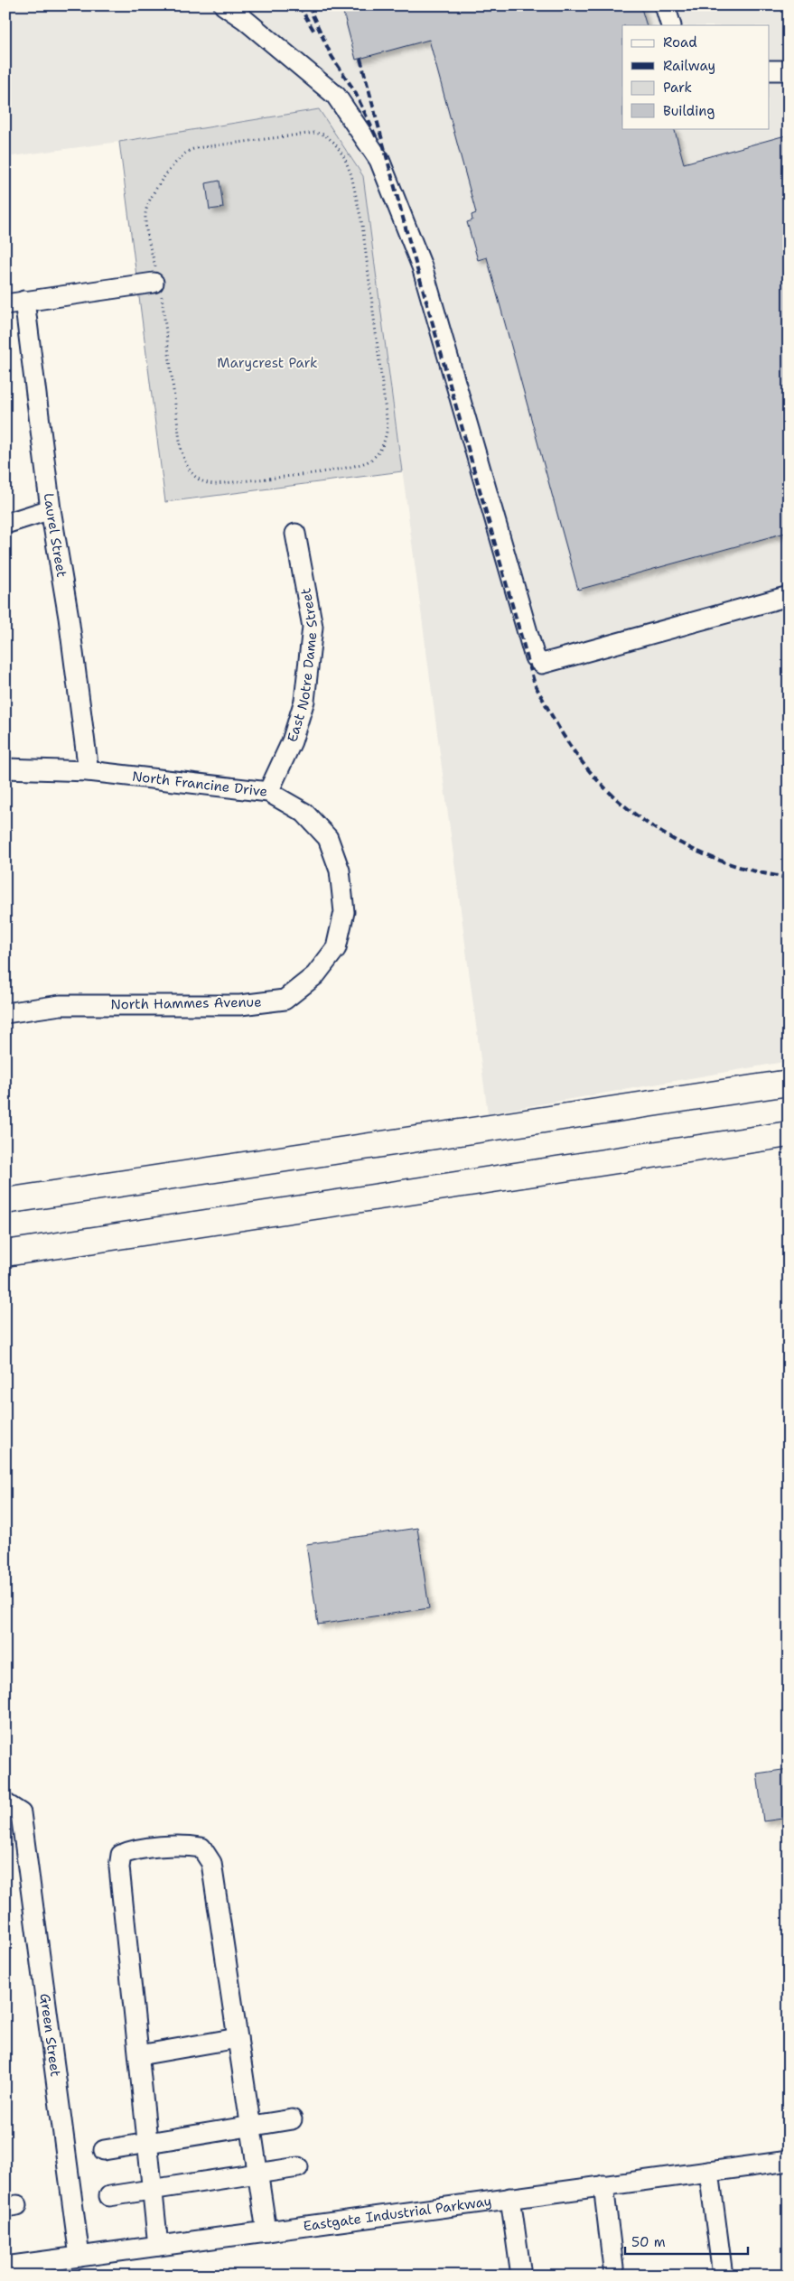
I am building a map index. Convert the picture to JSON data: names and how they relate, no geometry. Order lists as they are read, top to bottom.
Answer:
{
  "streets": {
    "street": [
      "Laurel Street",
      "East Notre Dame Street",
      "North Francine Drive",
      "North Hammes Avenue",
      "Green Street",
      "Eastgate Industrial Parkway"
    ]
  },
  "crossings": [
    ["Laurel Street", "North Francine Drive"],
    ["East Notre Dame Street", "North Francine Drive"],
    ["North Francine Drive", "North Hammes Avenue"],
    ["Green Street", "Eastgate Industrial Parkway"]
  ],
  "parks": ["Marycrest Park"],
  "legend": [
    "Road",
    "Railway",
    "Park",
    "Building"
  ],
  "scale_bar": "50 m"
}
